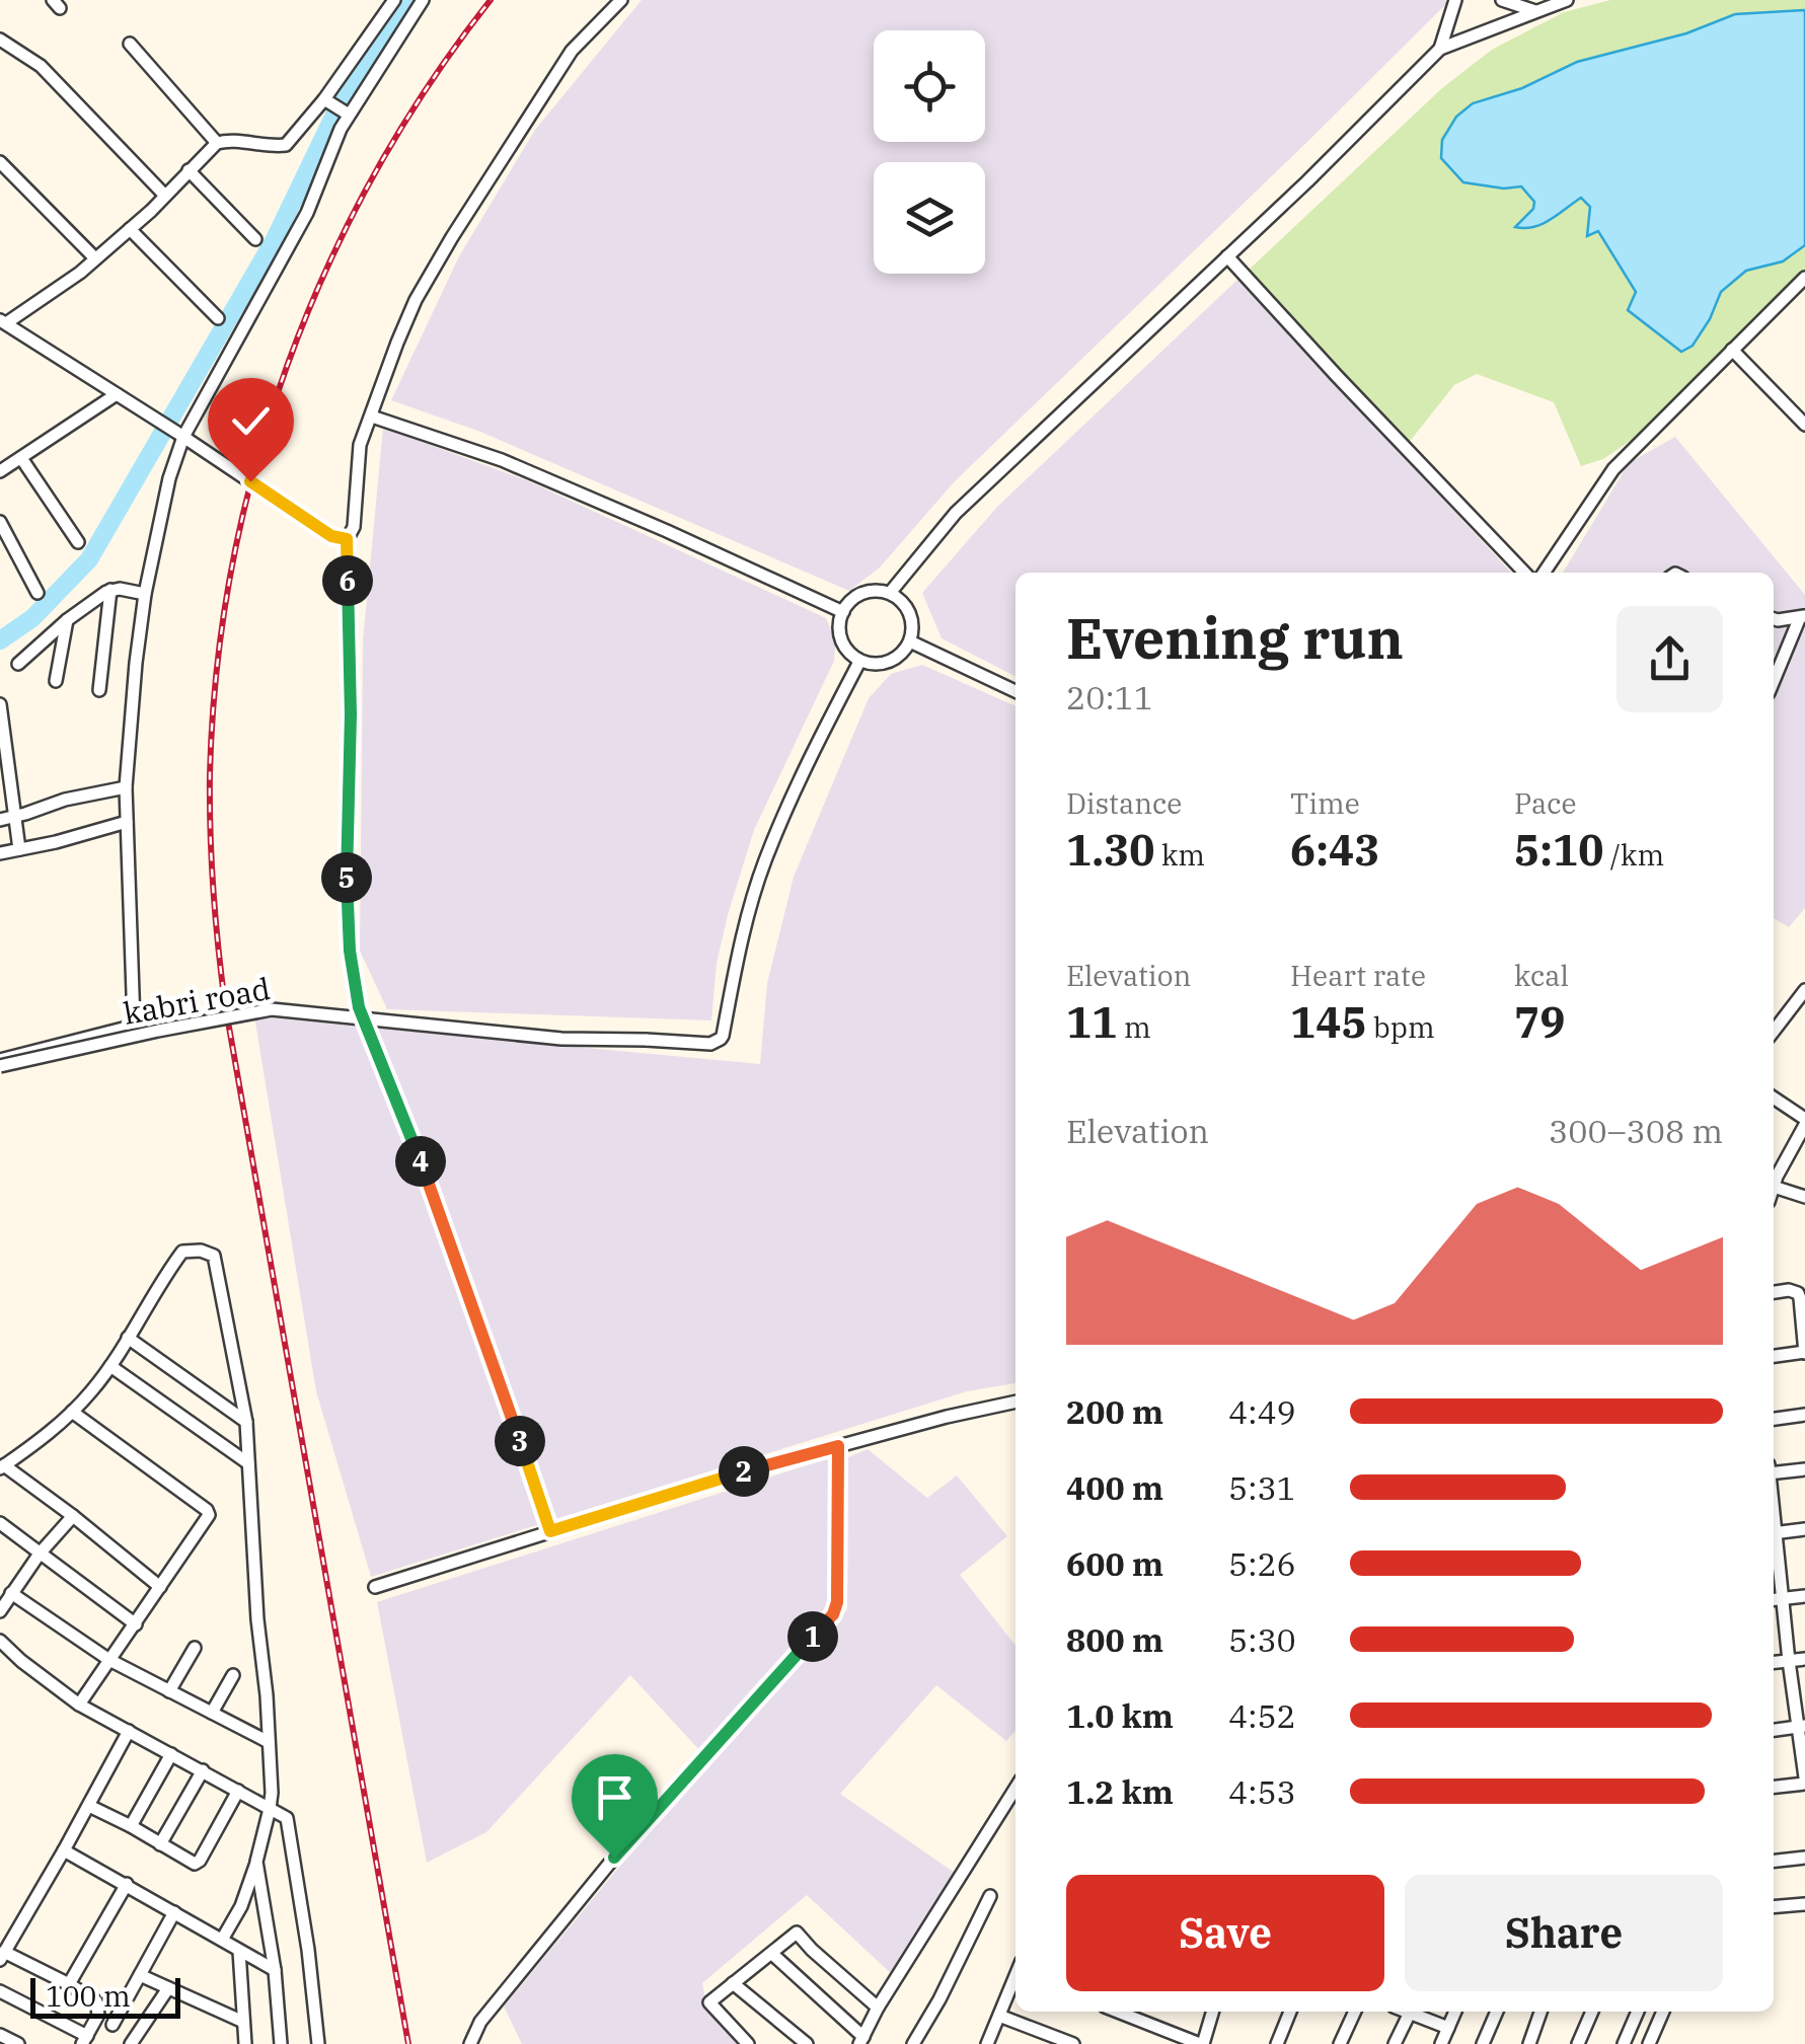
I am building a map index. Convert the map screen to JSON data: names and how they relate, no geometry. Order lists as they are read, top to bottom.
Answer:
{
  "streets": {
    "street": ["kabri road"]
  },
  "scale_bar": "100 m",
  "page": {
    "pins": [
      "6",
      "5",
      "4",
      "3",
      "2",
      "1"
    ],
    "heading": ["Evening run", "20:11"],
    "stats": [
      ["Distance", "1.30 km"],
      ["Time", "6:43"],
      ["Pace", "5:10 /km"],
      ["Elevation", "11 m"],
      ["Heart rate", "145 bpm"],
      ["kcal", "79"]
    ],
    "chart": ["Elevation", "300–308 m"],
    "list": [
      {
        "name": "200 m",
        "note": "4:49"
      },
      {
        "name": "400 m",
        "note": "5:31"
      },
      {
        "name": "600 m",
        "note": "5:26"
      },
      {
        "name": "800 m",
        "note": "5:30"
      },
      {
        "name": "1.0 km",
        "note": "4:52"
      },
      {
        "name": "1.2 km",
        "note": "4:53"
      }
    ],
    "buttons": ["Save", "Share"],
    "scale": "100 m"
  }
}
